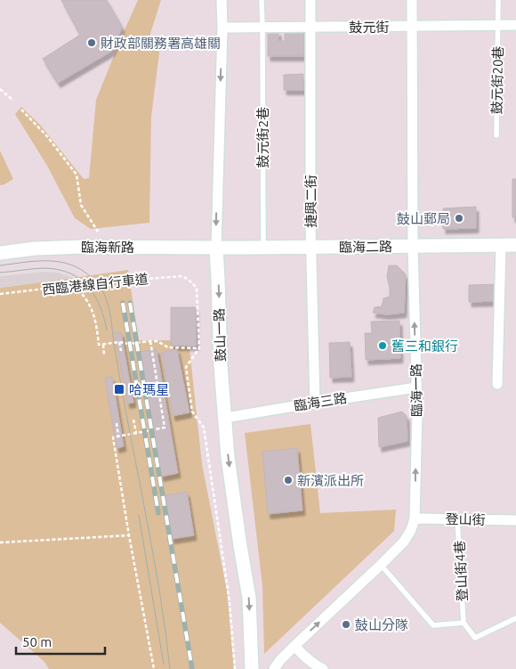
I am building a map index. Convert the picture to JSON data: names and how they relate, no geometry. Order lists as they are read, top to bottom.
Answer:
{
  "streets": {
    "street": [
      "鼓元街",
      "捷興二街",
      "臨海新路",
      "臨海二路",
      "鼓山一路",
      "臨海一路",
      "臨海三路",
      "登山街"
    ],
    "lane": ["鼓元街20巷", "鼓元街2巷", "登山街4巷"],
    "path": ["西臨港線自行車道"]
  },
  "crossings": [
    ["鼓元街", "鼓元街20巷"],
    ["鼓元街", "鼓元街2巷"],
    ["鼓元街", "捷興二街"],
    ["鼓元街", "鼓山一路"],
    ["鼓元街", "臨海一路"],
    ["鼓元街2巷", "臨海二路"],
    ["捷興二街", "臨海二路"],
    ["捷興二街", "臨海三路"],
    ["臨海新路", "臨海二路"],
    ["臨海新路", "鼓山一路"],
    ["臨海二路", "鼓山一路"],
    ["臨海二路", "臨海一路"],
    ["鼓山一路", "臨海三路"],
    ["臨海一路", "臨海三路"],
    ["臨海一路", "登山街"],
    ["登山街", "登山街4巷"]
  ],
  "one_way": ["鼓山一路"],
  "places": {
    "other": [
      "財政部關務署高雄關",
      "鼓山郵局",
      "舊三和銀行",
      "新濱派出所",
      "鼓山分隊"
    ],
    "transit": ["哈瑪星"]
  },
  "scale_bar": "50 m"
}
